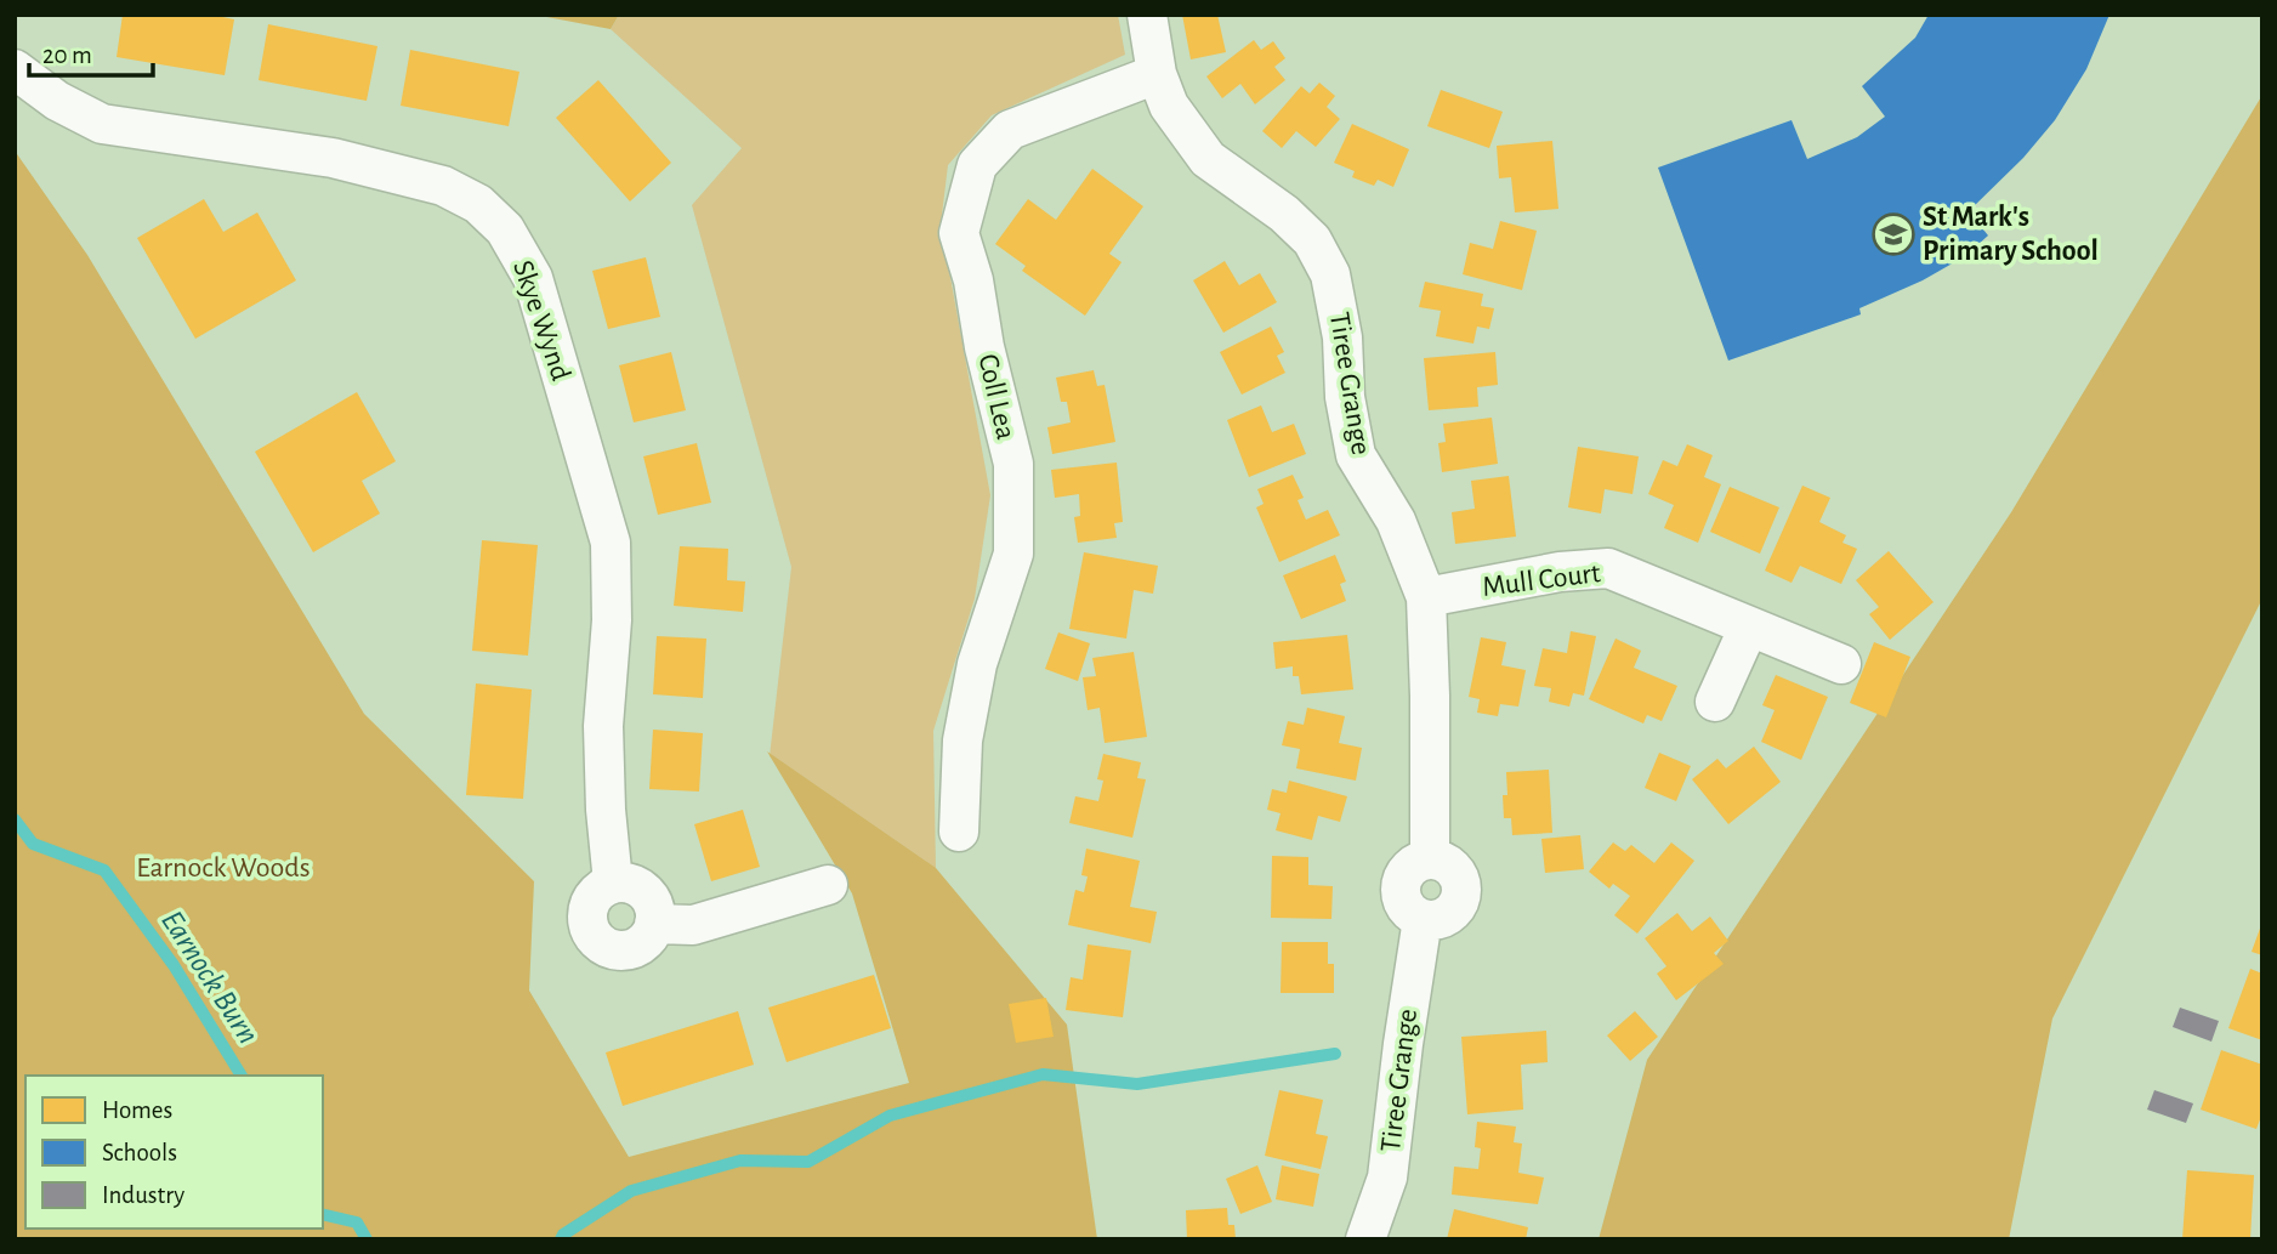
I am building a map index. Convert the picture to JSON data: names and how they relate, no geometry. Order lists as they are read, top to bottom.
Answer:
{
  "streets": {
    "street": [
      "Skye Wynd",
      "Tiree Grange",
      "Coll Lea",
      "Mull Court"
    ]
  },
  "crossings": [
    ["Tiree Grange", "Coll Lea"],
    ["Tiree Grange", "Mull Court"]
  ],
  "water": ["Earnock Burn"],
  "parks": ["Earnock Woods"],
  "places": {
    "school or university": ["St Mark's Primary School"]
  },
  "legend": ["Homes", "Schools", "Industry"],
  "scale_bar": "20 m"
}
